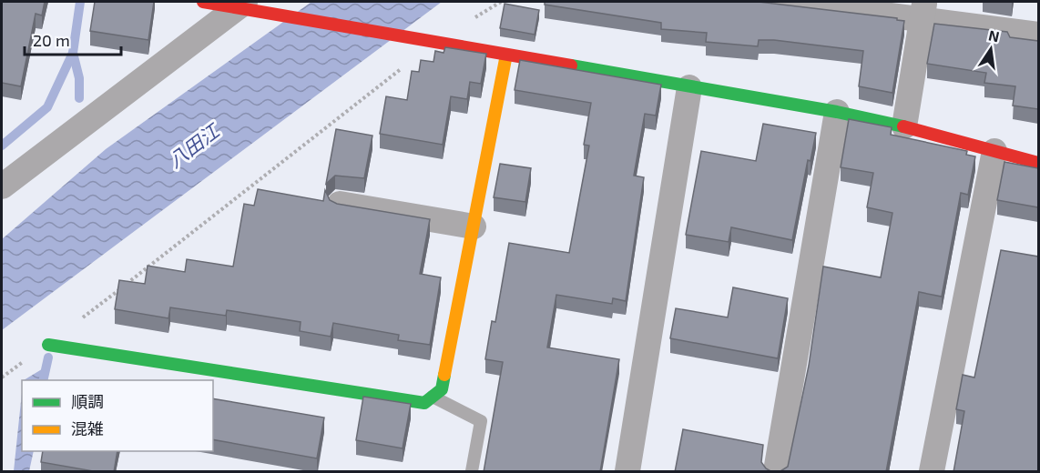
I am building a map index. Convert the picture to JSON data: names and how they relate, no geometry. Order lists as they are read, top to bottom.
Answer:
{
  "water": ["八田江"],
  "legend": ["順調", "混雑"],
  "scale_bar": "20 m",
  "north": "top"
}
